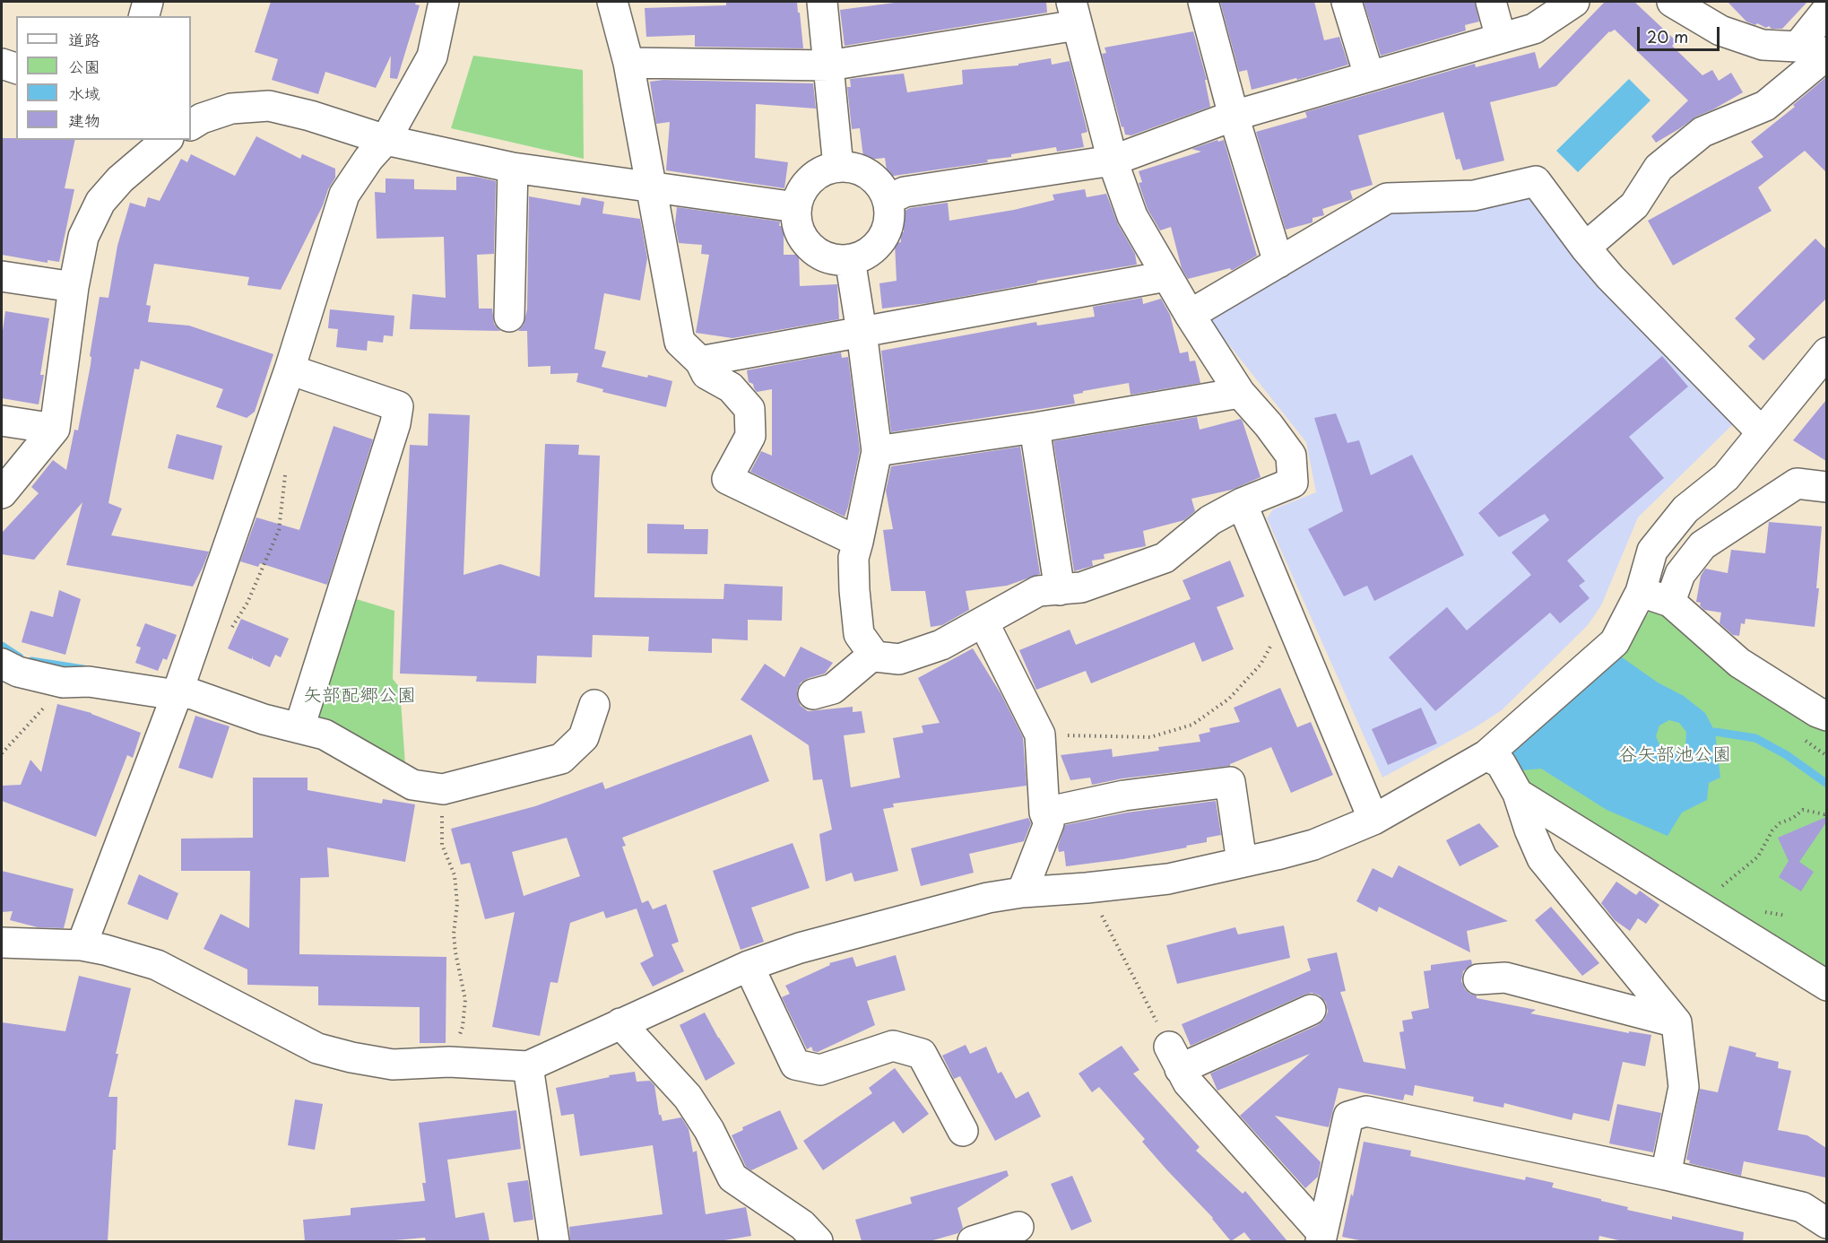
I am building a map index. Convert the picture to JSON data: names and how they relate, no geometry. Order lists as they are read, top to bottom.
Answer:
{
  "parks": ["矢部配郷公園", "谷矢部池公園"],
  "legend": [
    "道路",
    "公園",
    "水域",
    "建物"
  ],
  "scale_bar": "20 m"
}
